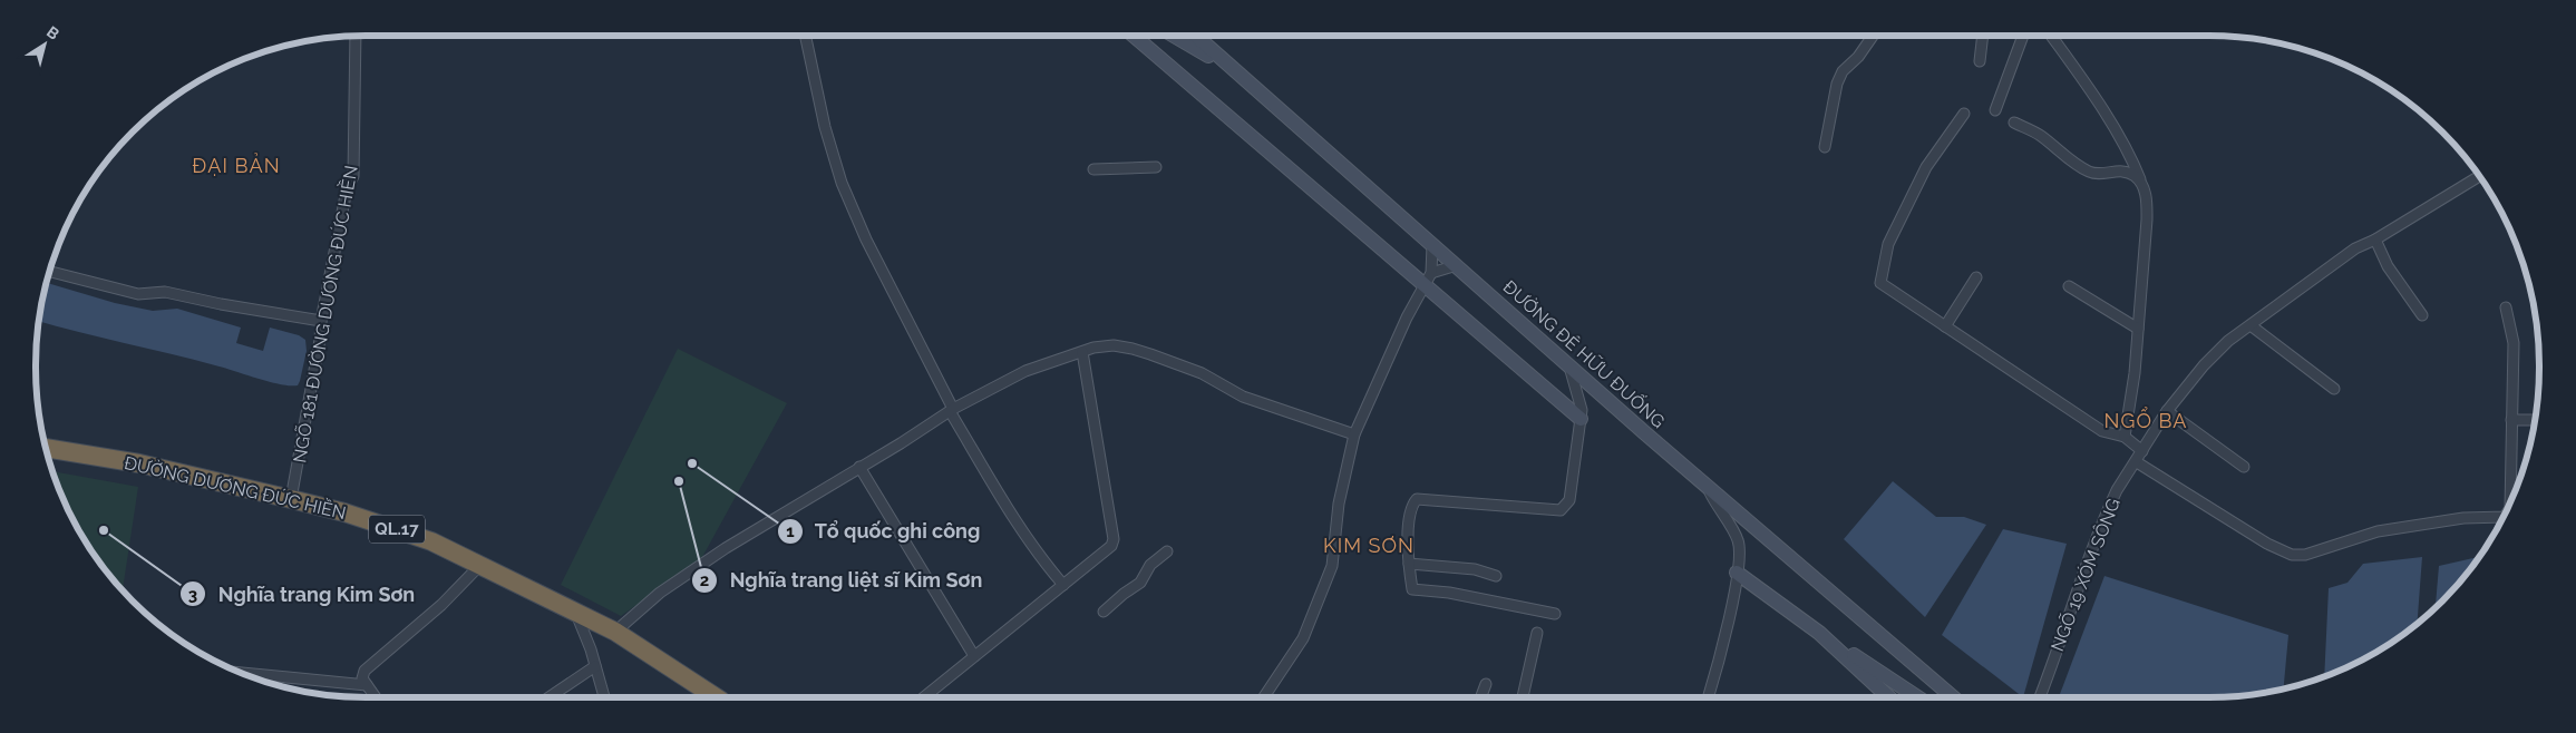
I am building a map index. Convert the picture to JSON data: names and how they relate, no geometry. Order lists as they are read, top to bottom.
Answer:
{
  "streets": {
    "highway": ["ĐƯỜNG DƯƠNG ĐỨC HIỀN", "QL.17"],
    "main road": ["ĐƯỜNG ĐÊ HỮU ĐUỐNG"],
    "street": ["NGÕ 181 ĐƯỜNG DƯƠNG ĐỨC HIỀN", "NGÕ 19 XÓM SÔNG"]
  },
  "crossings": [
    ["NGÕ 181 ĐƯỜNG DƯƠNG ĐỨC HIỀN", "ĐƯỜNG DƯƠNG ĐỨC HIỀN"]
  ],
  "districts": ["ĐẠI BẢN", "NGỔ BA", "KIM SƠN"],
  "places": ["Tổ quốc ghi công", "Nghĩa trang liệt sĩ Kim Sơn", "Nghĩa trang Kim Sơn"],
  "north": "top right"
}
